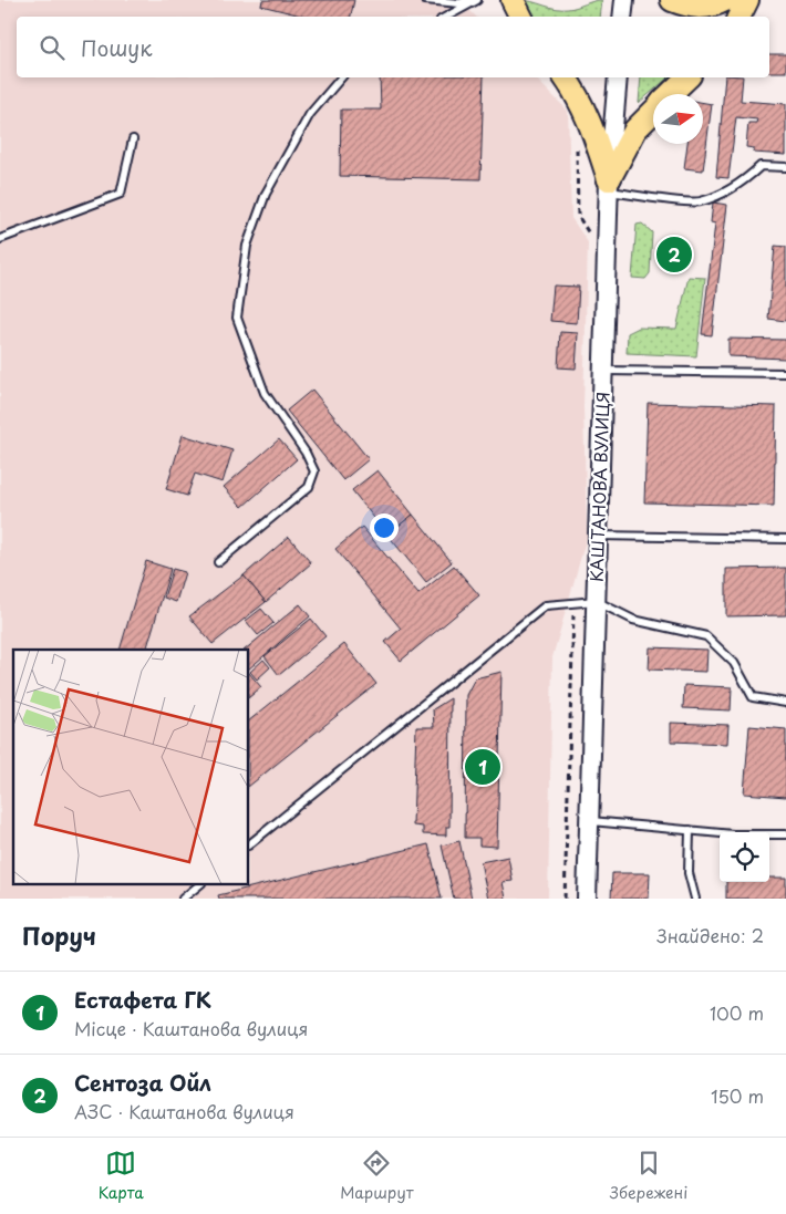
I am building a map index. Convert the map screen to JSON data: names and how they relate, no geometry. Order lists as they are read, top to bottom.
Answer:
{
  "streets": {
    "street": ["КАШТАНОВА ВУЛИЦЯ"]
  },
  "north": "right",
  "page": {
    "search": "Пошук",
    "pins": ["2", "1"],
    "heading": ["Поруч", "Знайдено: 2"],
    "list": [
      {
        "mark": "1",
        "name": "Естафета ГК",
        "note": "Місце · Каштанова вулиця",
        "value": "100 m"
      },
      {
        "mark": "2",
        "name": "Сентоза Ойл",
        "note": "АЗС · Каштанова вулиця",
        "value": "150 m"
      }
    ],
    "nav": ["Карта", "Маршрут", "Збережені"]
  }
}
